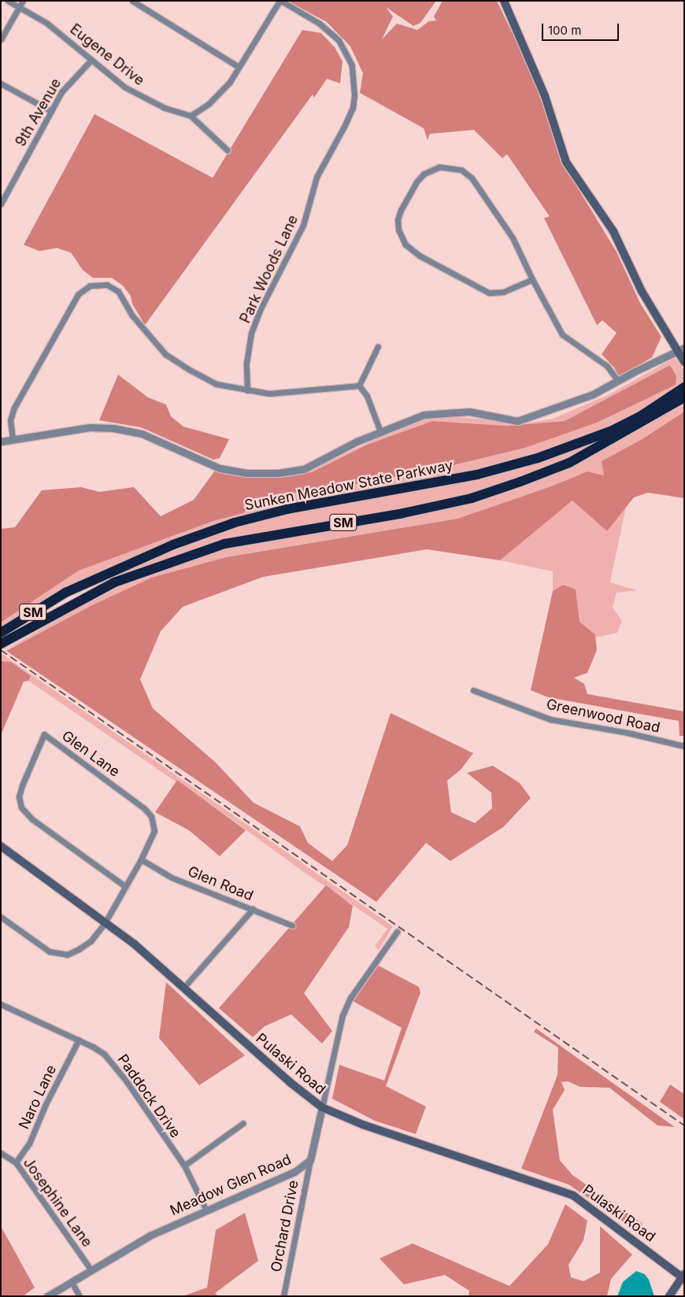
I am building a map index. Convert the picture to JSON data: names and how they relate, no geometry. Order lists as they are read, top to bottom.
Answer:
{
  "streets": {
    "highway": ["Sunken Meadow State Parkway", "SM"],
    "main road": ["Pulaski Road"],
    "street": [
      "Eugene Drive",
      "9th Avenue",
      "Park Woods Lane",
      "Greenwood Road",
      "Glen Lane",
      "Glen Road",
      "Paddock Drive",
      "Naro Lane",
      "Meadow Glen Road",
      "Josephine Lane",
      "Orchard Drive"
    ]
  },
  "crossings": [
    ["Eugene Drive", "9th Avenue"],
    ["Glen Lane", "Glen Road"],
    ["Glen Lane", "Pulaski Road"],
    ["Pulaski Road", "Meadow Glen Road"],
    ["Paddock Drive", "Naro Lane"],
    ["Paddock Drive", "Meadow Glen Road"],
    ["Naro Lane", "Josephine Lane"],
    ["Meadow Glen Road", "Josephine Lane"],
    ["Meadow Glen Road", "Orchard Drive"]
  ],
  "scale_bar": "100 m"
}
